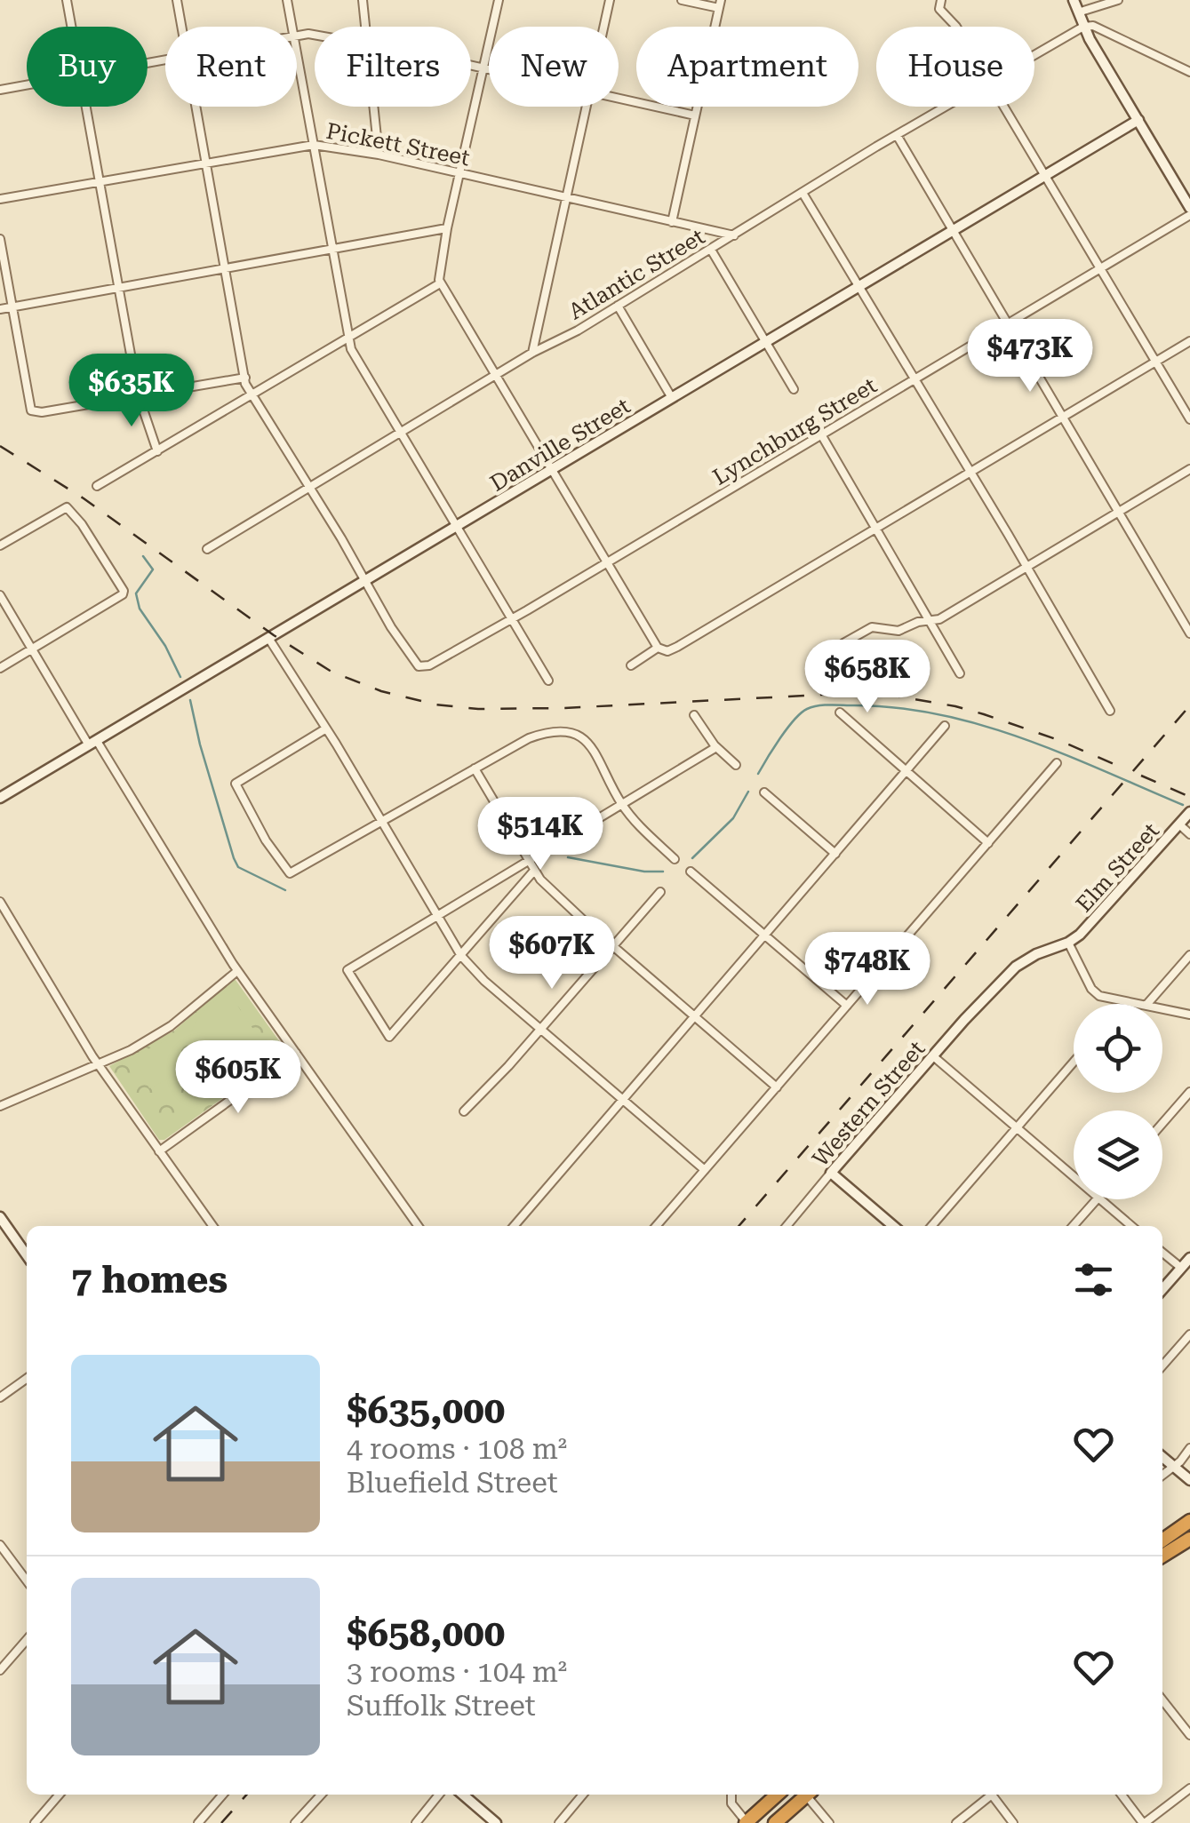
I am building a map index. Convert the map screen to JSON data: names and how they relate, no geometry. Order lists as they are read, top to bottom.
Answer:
{
  "streets": {
    "street": [
      "Pickett Street",
      "Atlantic Street",
      "Lynchburg Street",
      "Danville Street",
      "Elm Street",
      "Western Street"
    ]
  },
  "crossings": [
    ["Pickett Street", "Atlantic Street"],
    ["Lynchburg Street", "Danville Street"],
    ["Elm Street", "Western Street"]
  ],
  "page": {
    "chip": [
      "Buy",
      "Rent",
      "Filters",
      "New",
      "Apartment",
      "House"
    ],
    "price": [
      "$473K",
      "$635K",
      "$658K",
      "$514K",
      "$607K",
      "$748K",
      "$605K"
    ],
    "heading": "7 homes",
    "list": [
      {
        "name": "$635,000",
        "note": "4 rooms · 108 m² · Bluefield Street"
      },
      {
        "name": "$658,000",
        "note": "3 rooms · 104 m² · Suffolk Street"
      }
    ]
  }
}
